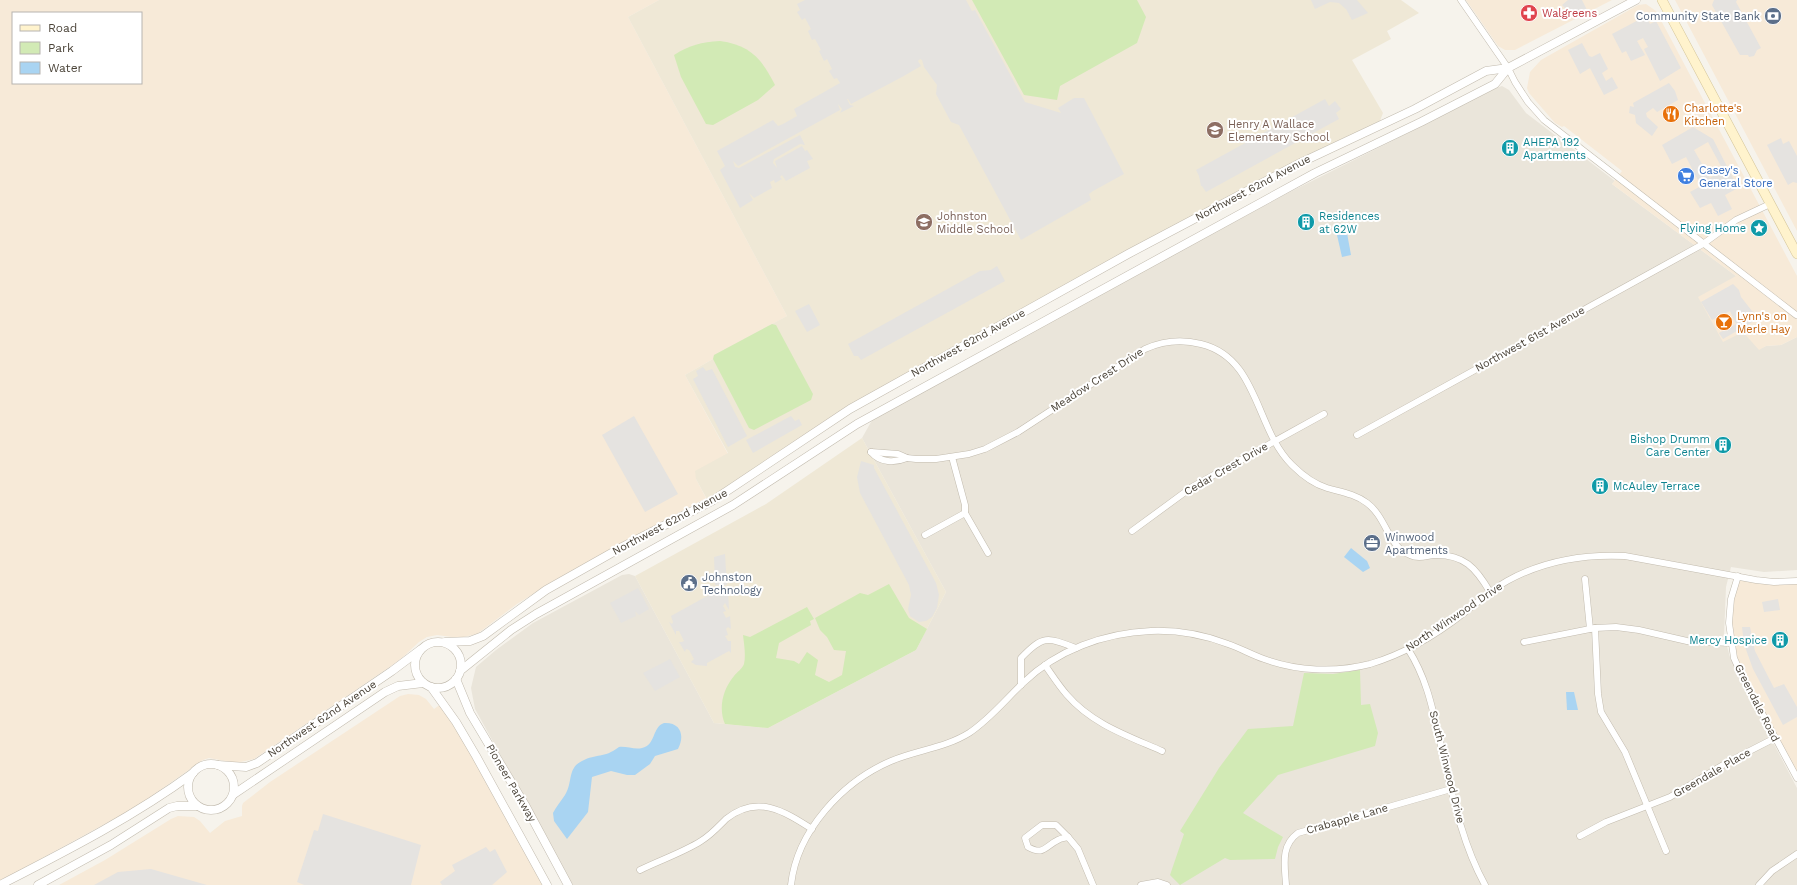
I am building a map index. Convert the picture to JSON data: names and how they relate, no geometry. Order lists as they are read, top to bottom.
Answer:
{
  "streets": {
    "street": [
      "Northwest 62nd Avenue",
      "Northwest 61st Avenue",
      "Meadow Crest Drive",
      "Cedar Crest Drive",
      "North Winwood Drive",
      "Greendale Road",
      "South Winwood Drive",
      "Greendale Place",
      "Pioneer Parkway",
      "Crabapple Lane"
    ]
  },
  "crossings": [
    ["Northwest 62nd Avenue", "Pioneer Parkway"],
    ["Meadow Crest Drive", "Cedar Crest Drive"],
    ["Meadow Crest Drive", "North Winwood Drive"],
    ["North Winwood Drive", "Greendale Road"],
    ["North Winwood Drive", "South Winwood Drive"],
    ["Greendale Road", "Greendale Place"],
    ["South Winwood Drive", "Crabapple Lane"]
  ],
  "places": {
    "pharmacy": ["Walgreens"],
    "bank": ["Community State Bank"],
    "restaurant": ["Charlotte's Kitchen"],
    "school or university": ["Henry A Wallace Elementary School", "Johnston Middle School"],
    "building": [
      "AHEPA 192 Apartments",
      "Residences at 62W",
      "Bishop Drumm Care Center",
      "McAuley Terrace",
      "Mercy Hospice"
    ],
    "supermarket": ["Casey's General Store"],
    "place": ["Flying Home"],
    "bar": ["Lynn's on Merle Hay"],
    "office": ["Winwood Apartments"],
    "public building": ["Johnston Technology"]
  },
  "legend": ["Road", "Park", "Water"]
}
